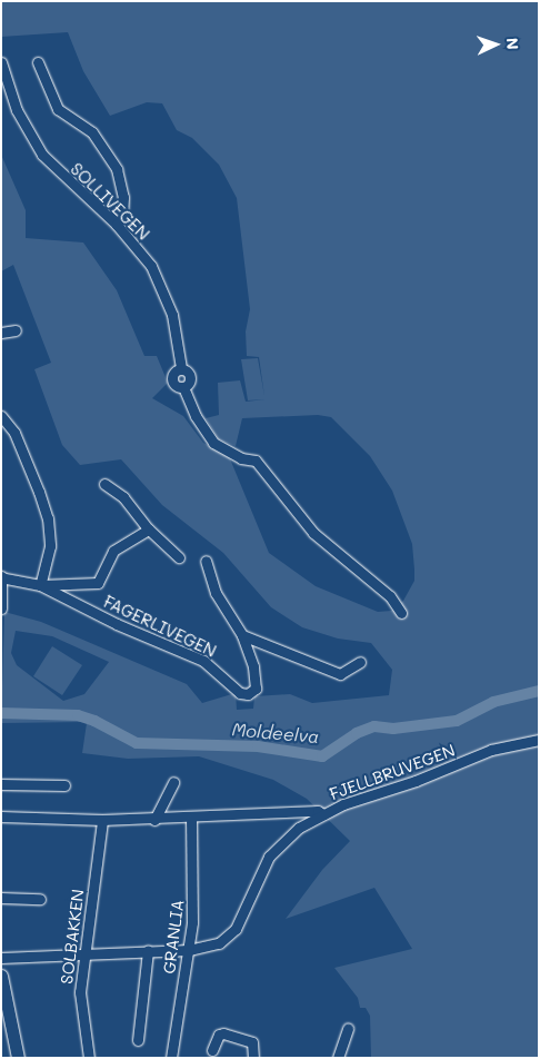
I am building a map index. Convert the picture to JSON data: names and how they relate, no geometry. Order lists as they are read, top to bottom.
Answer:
{
  "streets": {
    "street": [
      "SOLLIVEGEN",
      "FAGERLIVEGEN",
      "FJELLBRUVEGEN",
      "SOLBAKKEN",
      "GRANLIA"
    ]
  },
  "crossings": [
    ["FJELLBRUVEGEN", "SOLBAKKEN"],
    ["FJELLBRUVEGEN", "GRANLIA"]
  ],
  "water": ["Moldeelva"],
  "north": "right"
}
